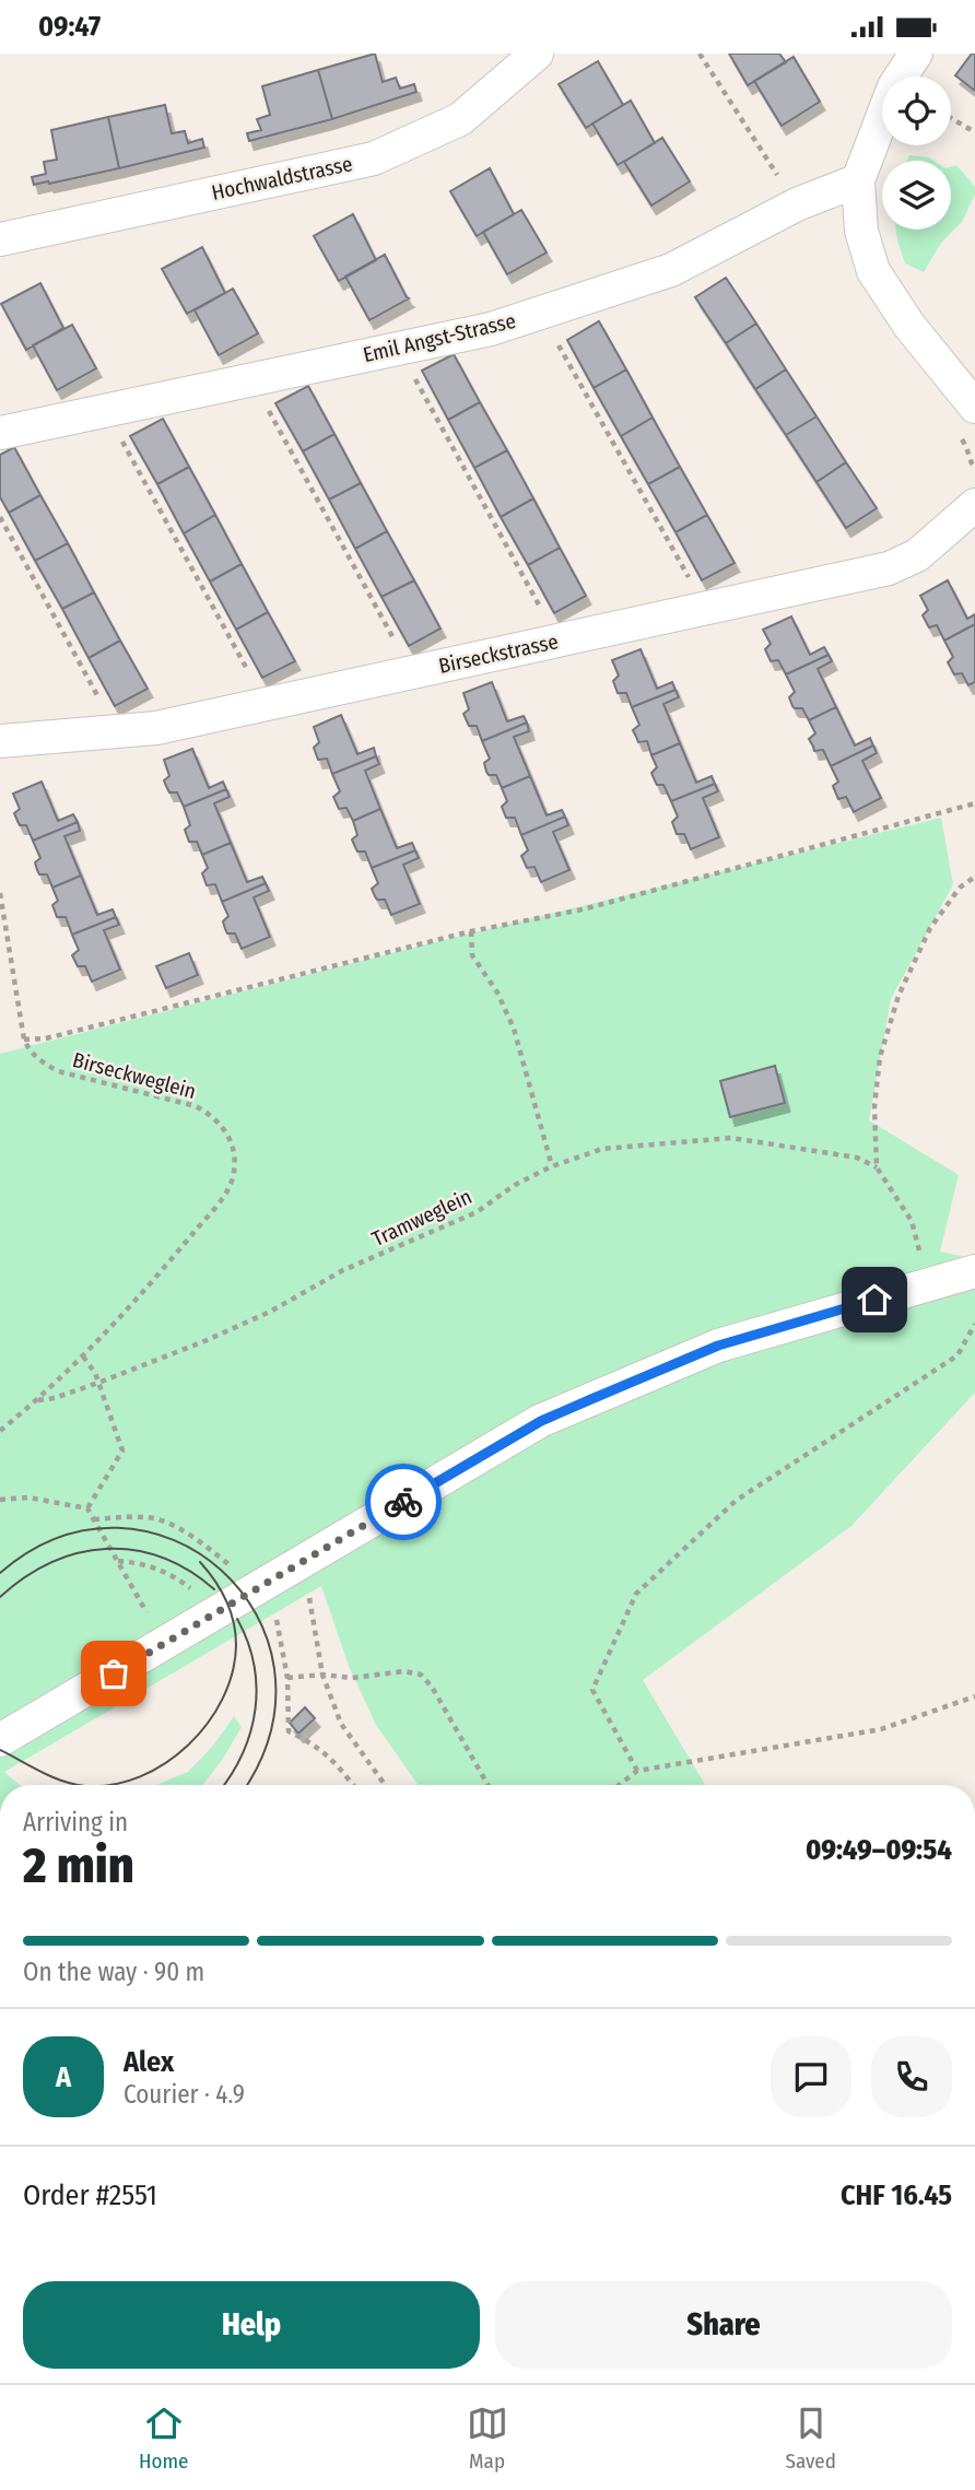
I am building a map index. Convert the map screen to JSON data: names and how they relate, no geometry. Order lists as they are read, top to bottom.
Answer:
{
  "streets": {
    "street": ["Hochwaldstrasse", "Emil Angst-Strasse", "Birseckstrasse"],
    "path": ["Birseckweglein", "Tramweglein"]
  },
  "crossings": [
    ["Birseckweglein", "Tramweglein"]
  ],
  "page": {
    "status": "09:47",
    "heading": ["2 min", "Arriving in", "09:49–09:54"],
    "panel": [
      "Alex",
      "Courier · 4.9",
      "Order #2551",
      "CHF 16.45"
    ],
    "bar": "On the way · 90 m",
    "round": "A",
    "buttons": ["Help", "Share"],
    "tabs": ["Home", "Map", "Saved"]
  }
}
